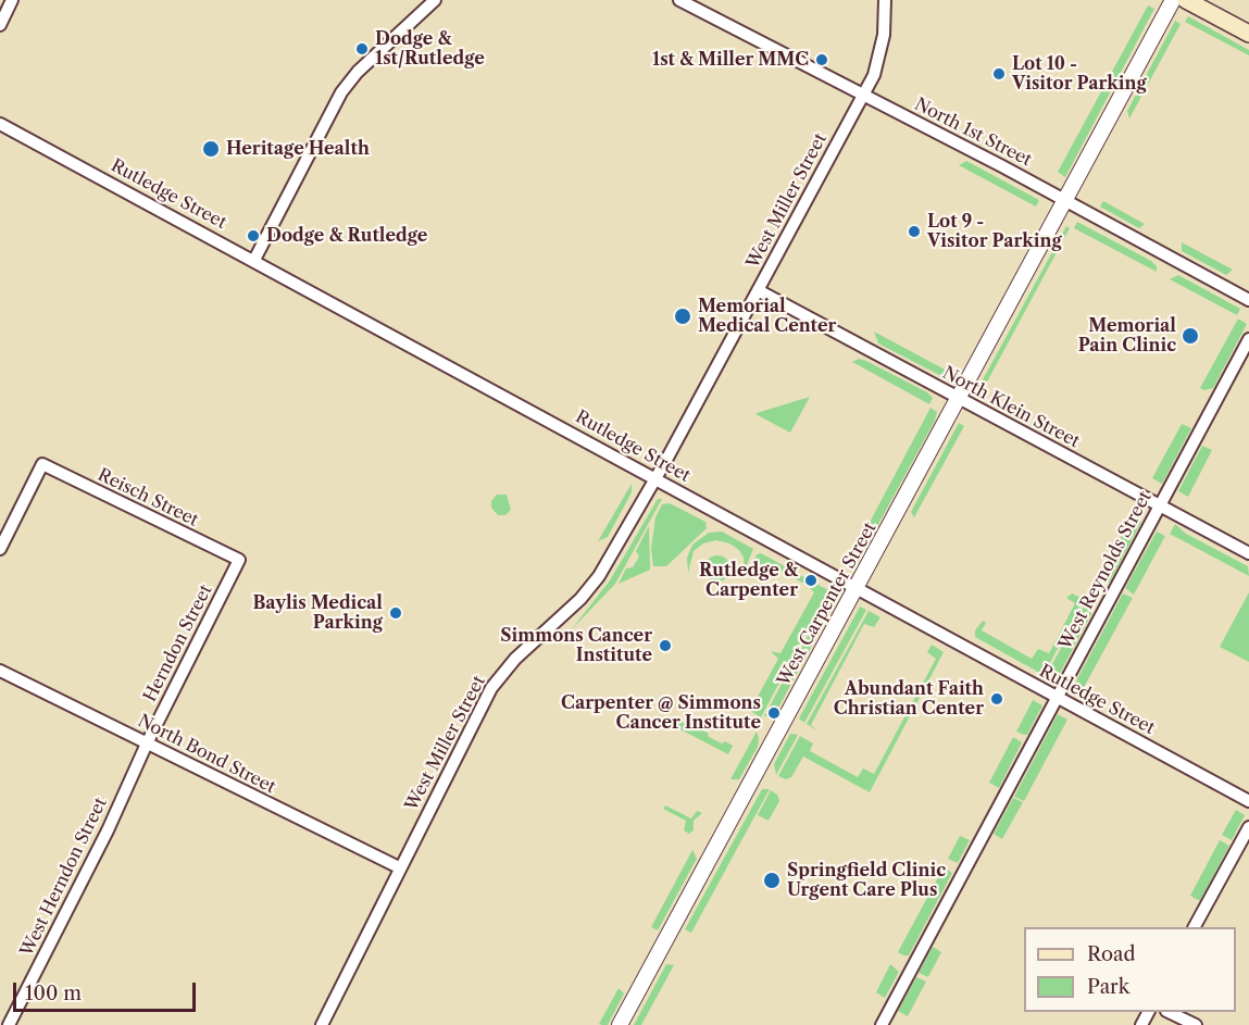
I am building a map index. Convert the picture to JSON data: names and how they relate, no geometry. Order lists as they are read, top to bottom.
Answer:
{
  "streets": {
    "street": [
      "North 1st Street",
      "Rutledge Street",
      "West Miller Street",
      "North Klein Street",
      "Reisch Street",
      "West Reynolds Street",
      "West Carpenter Street",
      "Herndon Street",
      "North Bond Street",
      "West Herndon Street"
    ]
  },
  "crossings": [
    ["North 1st Street", "West Miller Street"],
    ["North 1st Street", "West Carpenter Street"],
    ["Rutledge Street", "West Miller Street"],
    ["Rutledge Street", "West Reynolds Street"],
    ["Rutledge Street", "West Carpenter Street"],
    ["West Miller Street", "North Klein Street"],
    ["West Miller Street", "North Bond Street"],
    ["North Klein Street", "West Reynolds Street"],
    ["North Klein Street", "West Carpenter Street"],
    ["Reisch Street", "Herndon Street"],
    ["Herndon Street", "North Bond Street"],
    ["Herndon Street", "West Herndon Street"],
    ["North Bond Street", "West Herndon Street"]
  ],
  "places": [
    "Dodge & 1st/Rutledge",
    "1st & Miller MMC",
    "Lot 10 - Visitor Parking",
    "Heritage Health",
    "Lot 9 - Visitor Parking",
    "Dodge & Rutledge",
    "Memorial Medical Center",
    "Memorial Pain Clinic",
    "Rutledge & Carpenter",
    "Baylis Medical Parking",
    "Simmons Cancer Institute",
    "Abundant Faith Christian Center",
    "Carpenter @ Simmons Cancer Institute",
    "Springfield Clinic Urgent Care Plus"
  ],
  "legend": ["Road", "Park"],
  "scale_bar": "100 m"
}
